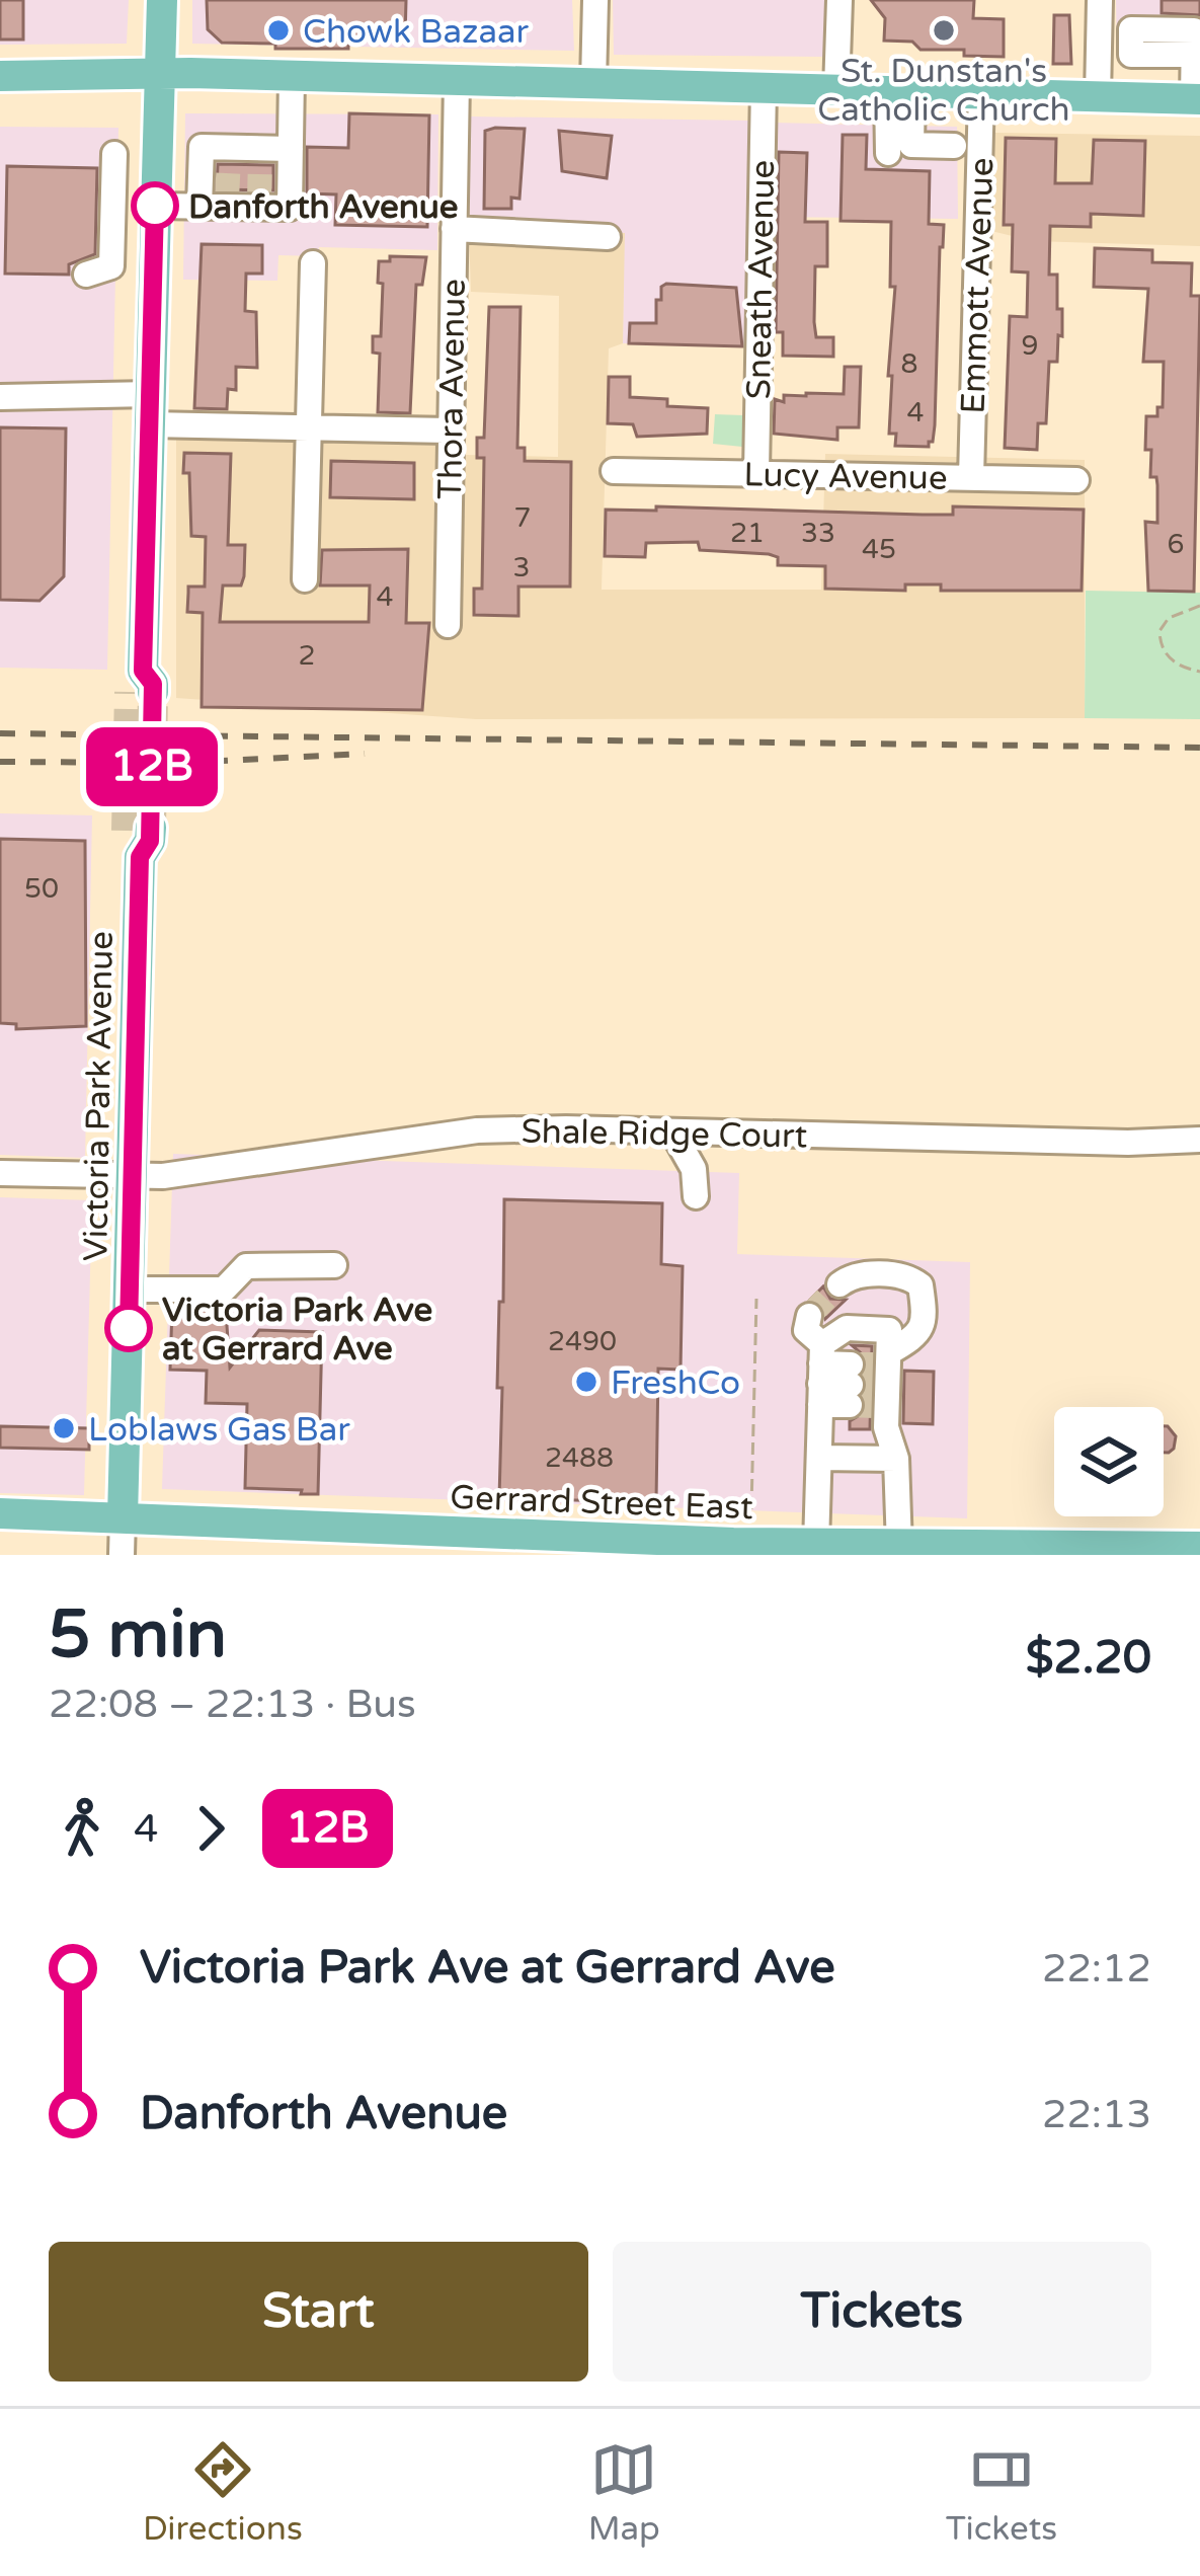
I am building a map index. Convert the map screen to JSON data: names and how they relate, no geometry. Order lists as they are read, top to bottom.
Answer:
{
  "streets": {
    "main road": ["Victoria Park Avenue", "Gerrard Street East"],
    "street": [
      "Sneath Avenue",
      "Emmott Avenue",
      "Thora Avenue",
      "Lucy Avenue",
      "Shale Ridge Court"
    ]
  },
  "crossings": [
    ["Sneath Avenue", "Lucy Avenue"],
    ["Emmott Avenue", "Lucy Avenue"],
    ["Victoria Park Avenue", "Shale Ridge Court"],
    ["Victoria Park Avenue", "Gerrard Street East"]
  ],
  "places": [
    "Chowk Bazaar",
    "St. Dunstan's Catholic Church",
    "Danforth Avenue",
    "Victoria Park Ave at Gerrard Ave",
    "FreshCo",
    "Loblaws Gas Bar"
  ],
  "lines": ["bus line 12B"],
  "house_numbers": [
    "9",
    "8",
    "4",
    "7",
    "21",
    "33",
    "6",
    "45",
    "3",
    "4",
    "2",
    "50",
    "2490",
    "2488"
  ],
  "page": {
    "on_map": "12B",
    "heading": ["5 min", "22:08 – 22:13 · Bus", "$2.20"],
    "legs": ["4", "12B"],
    "list": [
      {
        "name": "Victoria Park Ave at Gerrard Ave",
        "value": "22:12"
      },
      {
        "name": "Danforth Avenue",
        "value": "22:13"
      }
    ],
    "buttons": ["Start", "Tickets"],
    "tabs": ["Directions", "Map", "Tickets"]
  }
}
